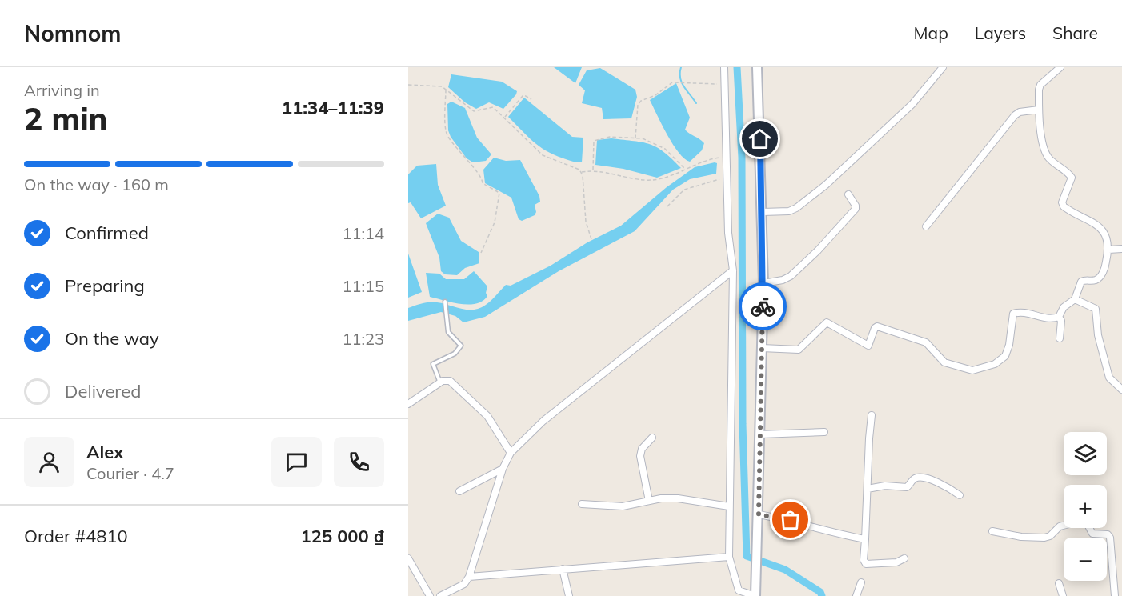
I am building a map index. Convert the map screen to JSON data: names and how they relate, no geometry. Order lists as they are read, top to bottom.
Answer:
{
  "page": {
    "header": "Nomnom",
    "nav": ["Map", "Layers", "Share"],
    "heading": ["2 min", "Arriving in", "11:34–11:39"],
    "panel": [
      "Alex",
      "Courier · 4.7",
      "Order #4810",
      "125 000 ₫"
    ],
    "bar": "On the way · 160 m",
    "list": [
      ["Confirmed", "11:14"],
      ["Preparing", "11:15"],
      ["On the way", "11:23"],
      "Delivered"
    ],
    "map_buttons": ["+", "−"]
  }
}
